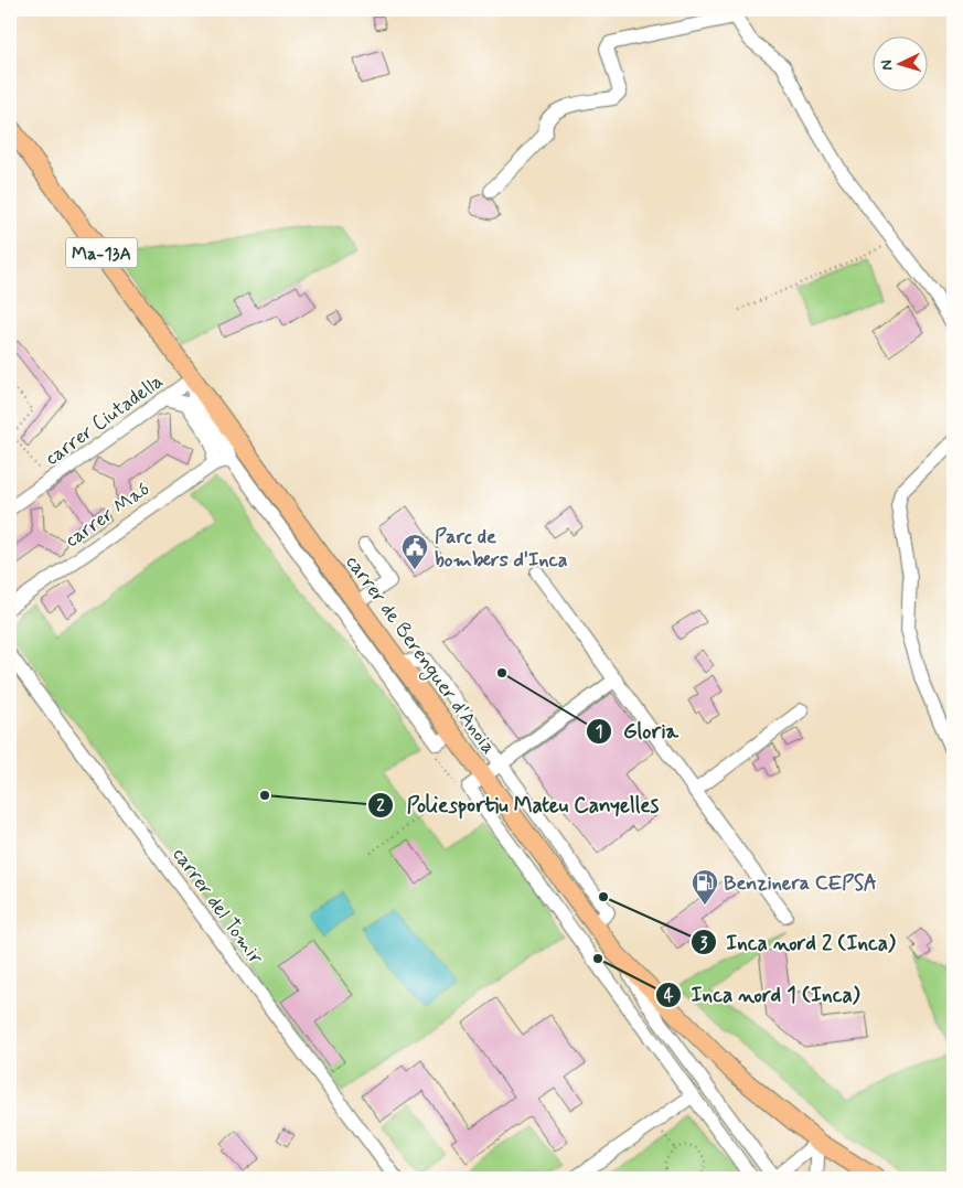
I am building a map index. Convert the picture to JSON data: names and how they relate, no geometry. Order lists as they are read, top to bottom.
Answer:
{
  "streets": {
    "main road": ["Ma-13A", "carrer de Berenguer d'Anoia"],
    "street": ["carrer Ciutadella", "carrer Maó", "carrer del Tomir"]
  },
  "crossings": [
    ["Ma-13A", "carrer Ciutadella"],
    ["Ma-13A", "carrer de Berenguer d'Anoia"],
    ["carrer Ciutadella", "carrer de Berenguer d'Anoia"]
  ],
  "places": {
    "public building": ["Parc de bombers d'Inca"],
    "other": [
      "Gloria",
      "Poliesportiu Mateu Canyelles",
      "Inca nord 2 (Inca)",
      "Inca nord 1 (Inca)"
    ],
    "fuel station": ["Benzinera CEPSA"]
  },
  "north": "left"
}
